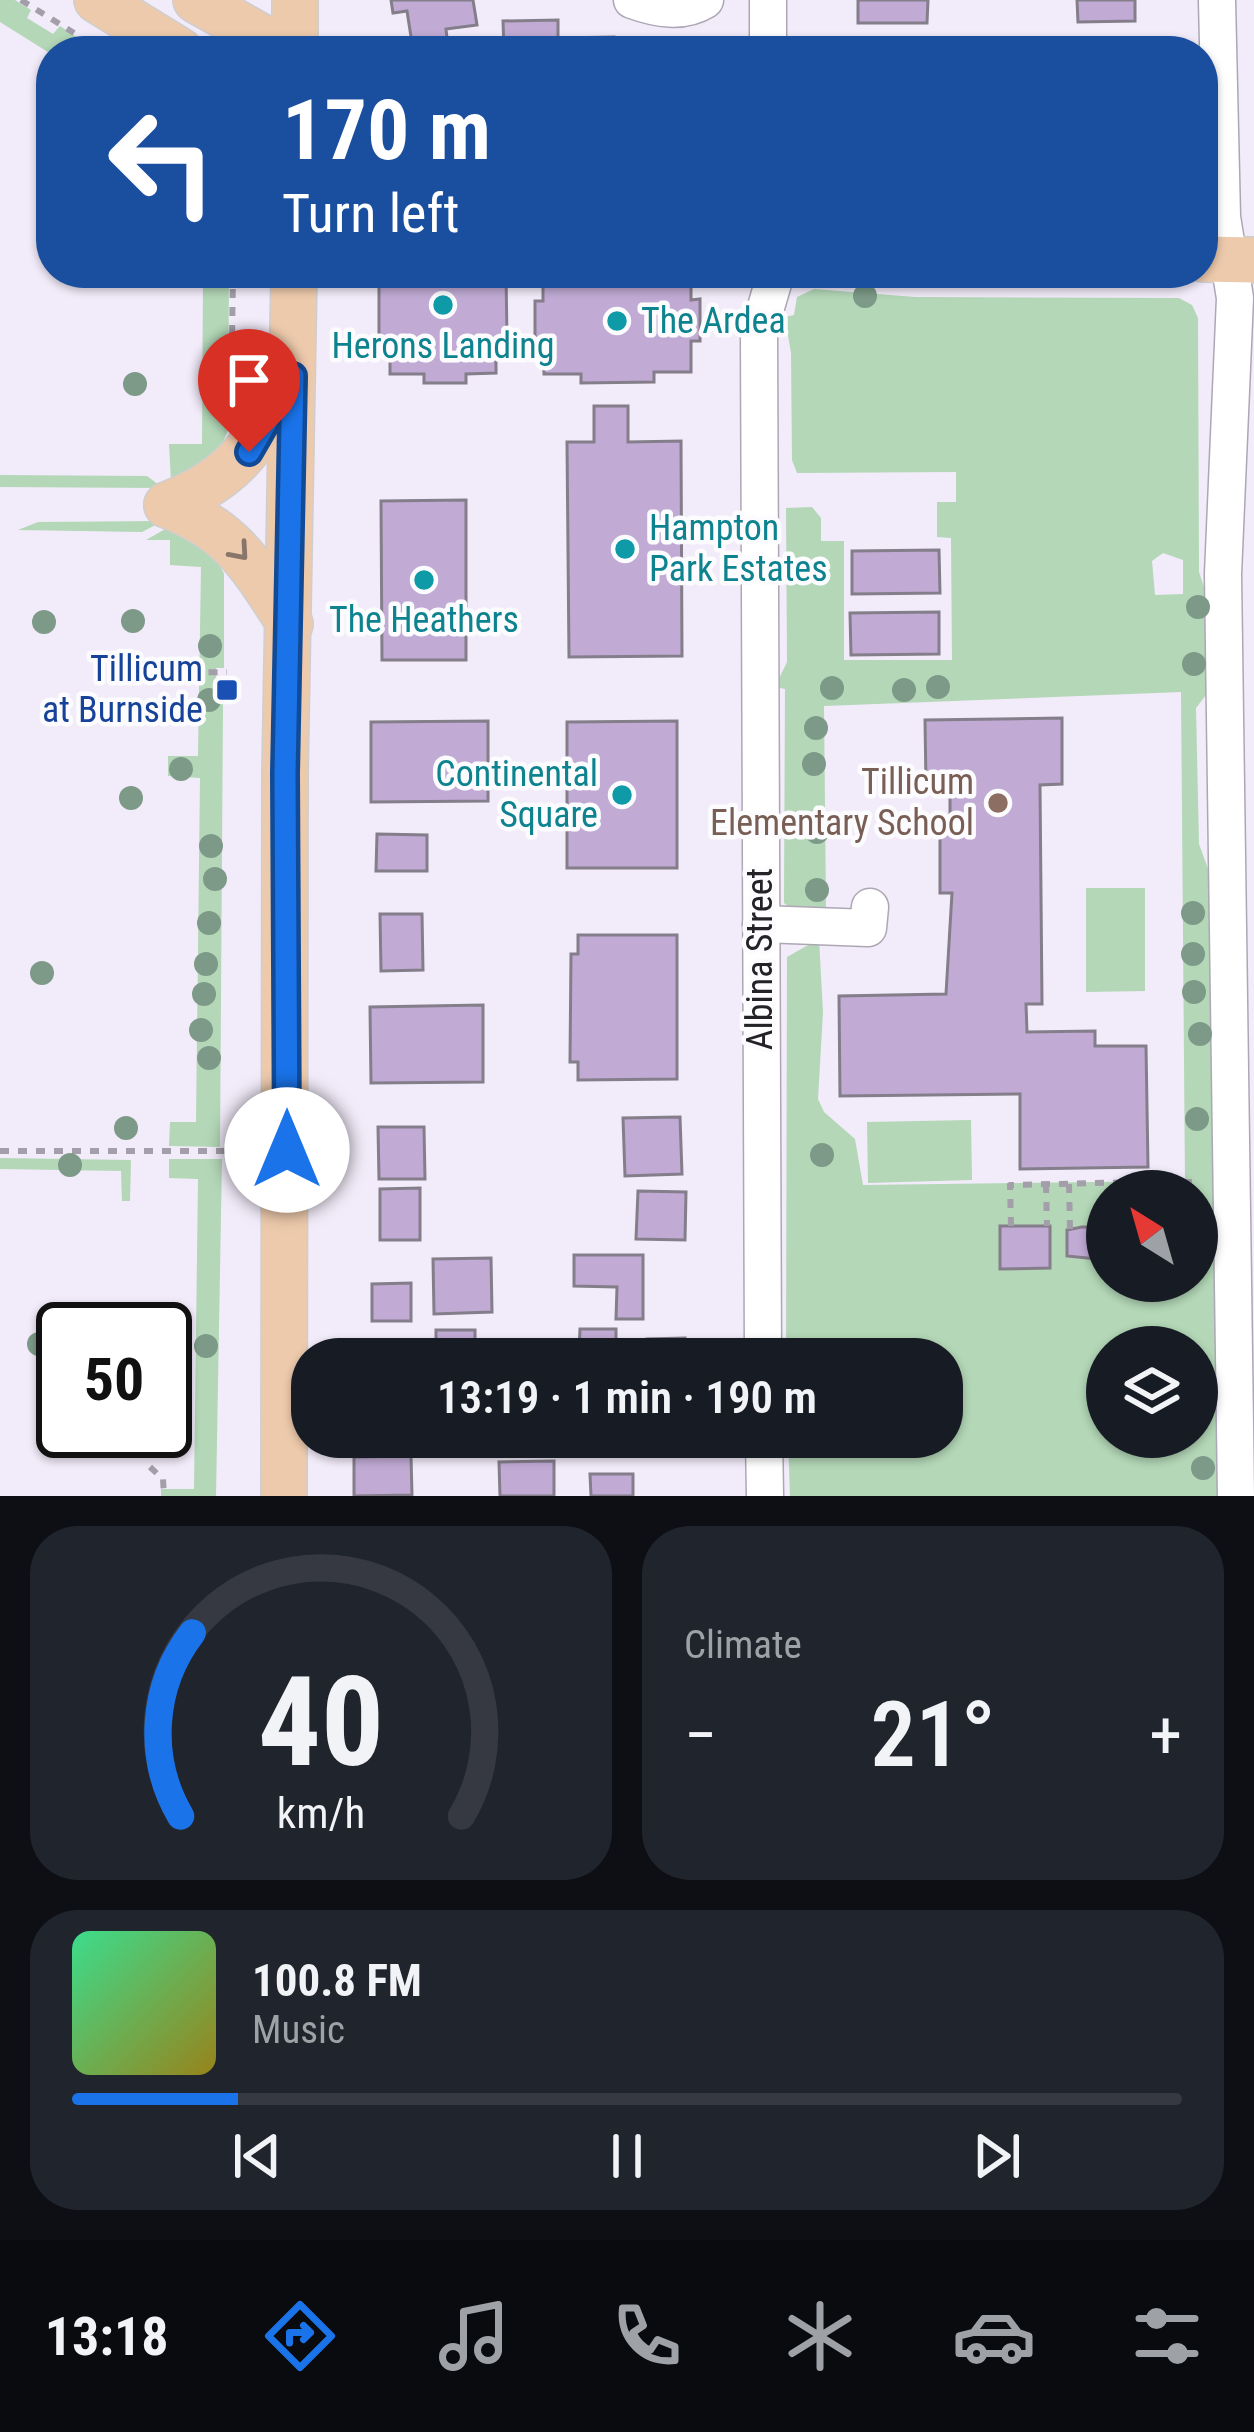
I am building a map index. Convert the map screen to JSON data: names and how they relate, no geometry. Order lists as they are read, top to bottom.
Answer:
{
  "streets": {
    "street": ["Albina Street"]
  },
  "places": {
    "other": [
      "Herons Landing",
      "The Ardea",
      "Hampton Park Estates",
      "The Heathers",
      "Continental Square",
      "Tillicum Elementary School"
    ],
    "transit": ["Tillicum at Burnside"]
  },
  "north": "top left",
  "page": {
    "turn": ["170 m", "Turn left"],
    "limit": "50",
    "trip": "13:19 · 1 min · 190 m",
    "tile": "Climate",
    "heat": ["−", "21°", "+"],
    "song": ["100.8 FM", "Music"],
    "tabs": "13:18",
    "gauge": ["40", "km/h"]
  }
}
